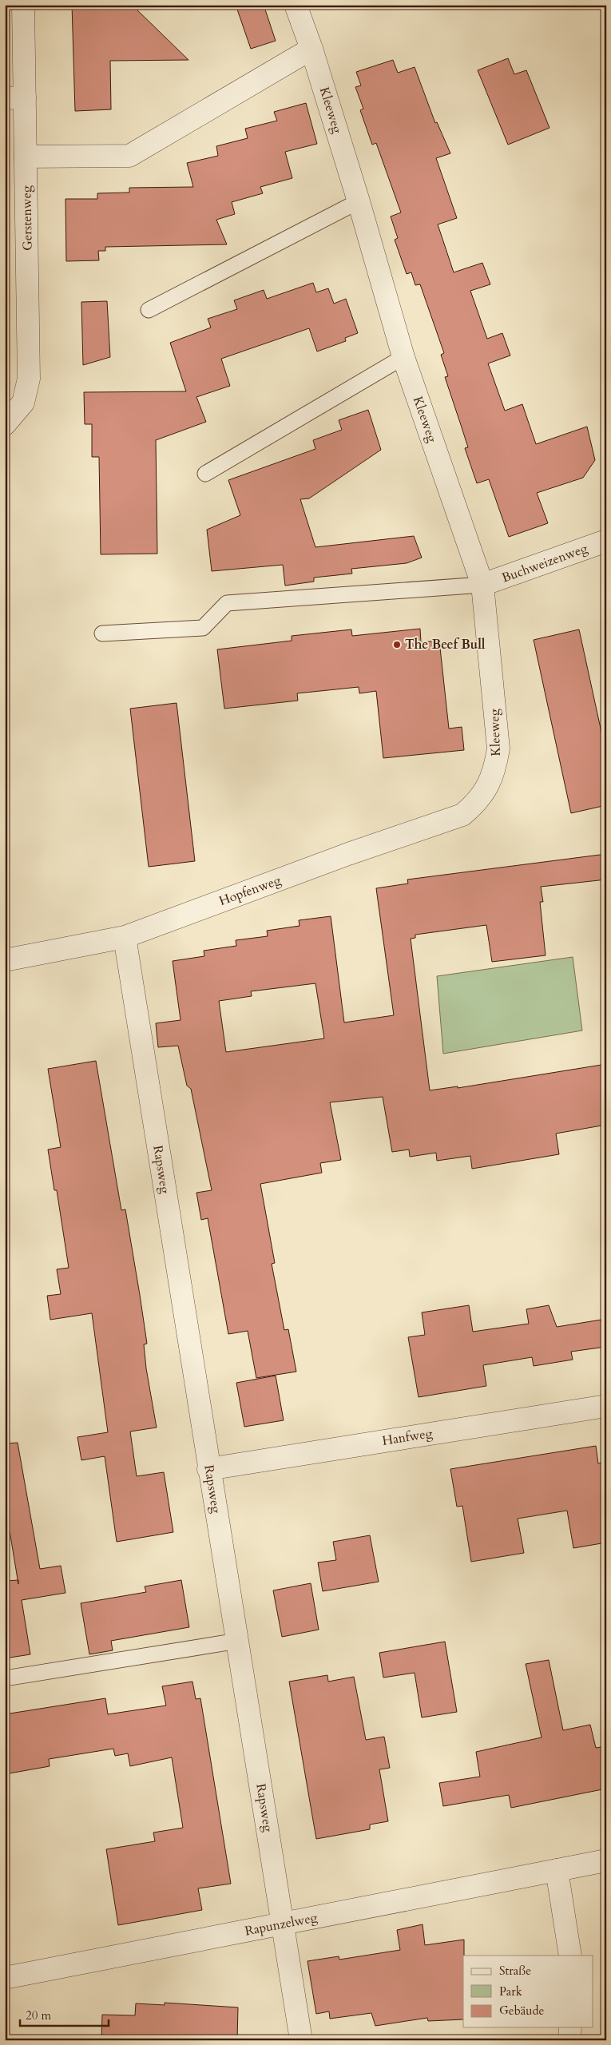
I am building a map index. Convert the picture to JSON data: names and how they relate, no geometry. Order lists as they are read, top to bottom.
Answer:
{
  "streets": {
    "street": [
      "Kleeweg",
      "Gerstenweg",
      "Buchweizenweg",
      "Hopfenweg",
      "Rapsweg",
      "Hanfweg",
      "Rapunzelweg"
    ]
  },
  "crossings": [
    ["Kleeweg", "Buchweizenweg"],
    ["Kleeweg", "Hopfenweg"],
    ["Hopfenweg", "Rapsweg"],
    ["Rapsweg", "Hanfweg"],
    ["Rapsweg", "Rapunzelweg"]
  ],
  "places": ["The Beef Bull"],
  "legend": ["Straße", "Park", "Gebäude"],
  "scale_bar": "20 m"
}
